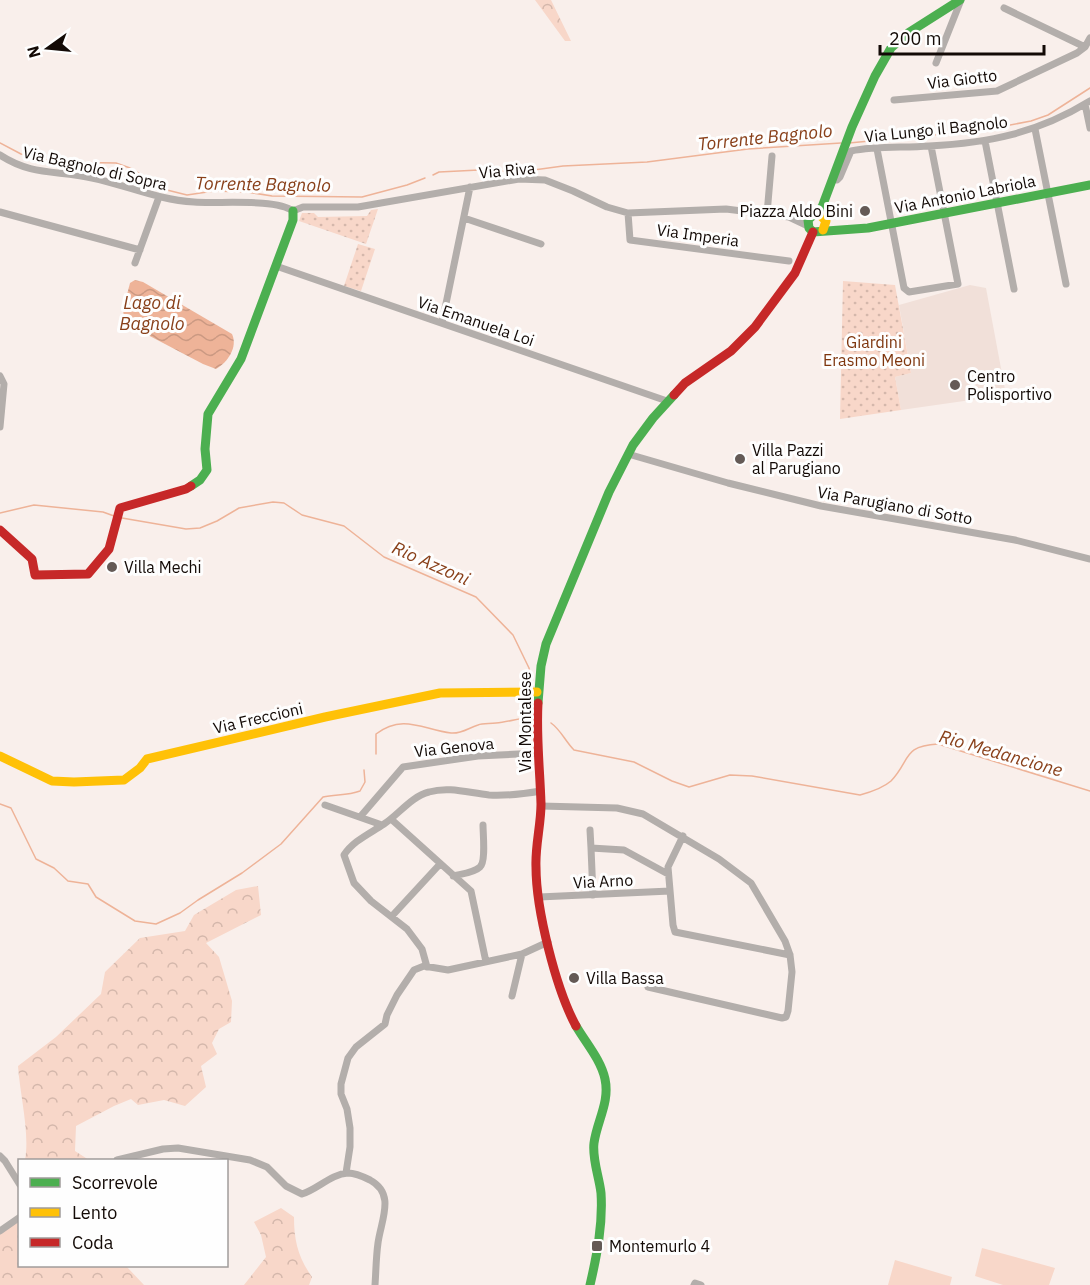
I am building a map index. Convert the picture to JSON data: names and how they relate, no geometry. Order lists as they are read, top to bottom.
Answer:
{
  "streets": {
    "street": [
      "Via Giotto",
      "Via Lungo il Bagnolo",
      "Via Bagnolo di Sopra",
      "Via Riva",
      "Via Antonio Labriola",
      "Via Imperia",
      "Via Emanuela Loi",
      "Via Parugiano di Sotto",
      "Via Freccioni",
      "Via Montalese",
      "Via Genova",
      "Via Arno"
    ]
  },
  "crossings": [
    ["Via Lungo il Bagnolo", "Via Montalese"],
    ["Via Bagnolo di Sopra", "Via Riva"],
    ["Via Riva", "Via Antonio Labriola"],
    ["Via Riva", "Via Imperia"],
    ["Via Riva", "Via Montalese"],
    ["Via Antonio Labriola", "Via Montalese"],
    ["Via Emanuela Loi", "Via Montalese"],
    ["Via Parugiano di Sotto", "Via Montalese"],
    ["Via Freccioni", "Via Montalese"],
    ["Via Montalese", "Via Genova"],
    ["Via Montalese", "Via Arno"]
  ],
  "water": [
    "Torrente Bagnolo",
    "Lago di Bagnolo",
    "Rio Azzoni",
    "Rio Medancione"
  ],
  "parks": ["Giardini Erasmo Meoni"],
  "places": {
    "other": [
      "Piazza Aldo Bini",
      "Centro Polisportivo",
      "Villa Pazzi al Parugiano",
      "Villa Mechi",
      "Villa Bassa"
    ],
    "transit": ["Montemurlo 4"]
  },
  "legend": ["Scorrevole", "Lento", "Coda"],
  "scale_bar": "200 m",
  "north": "left"
}
